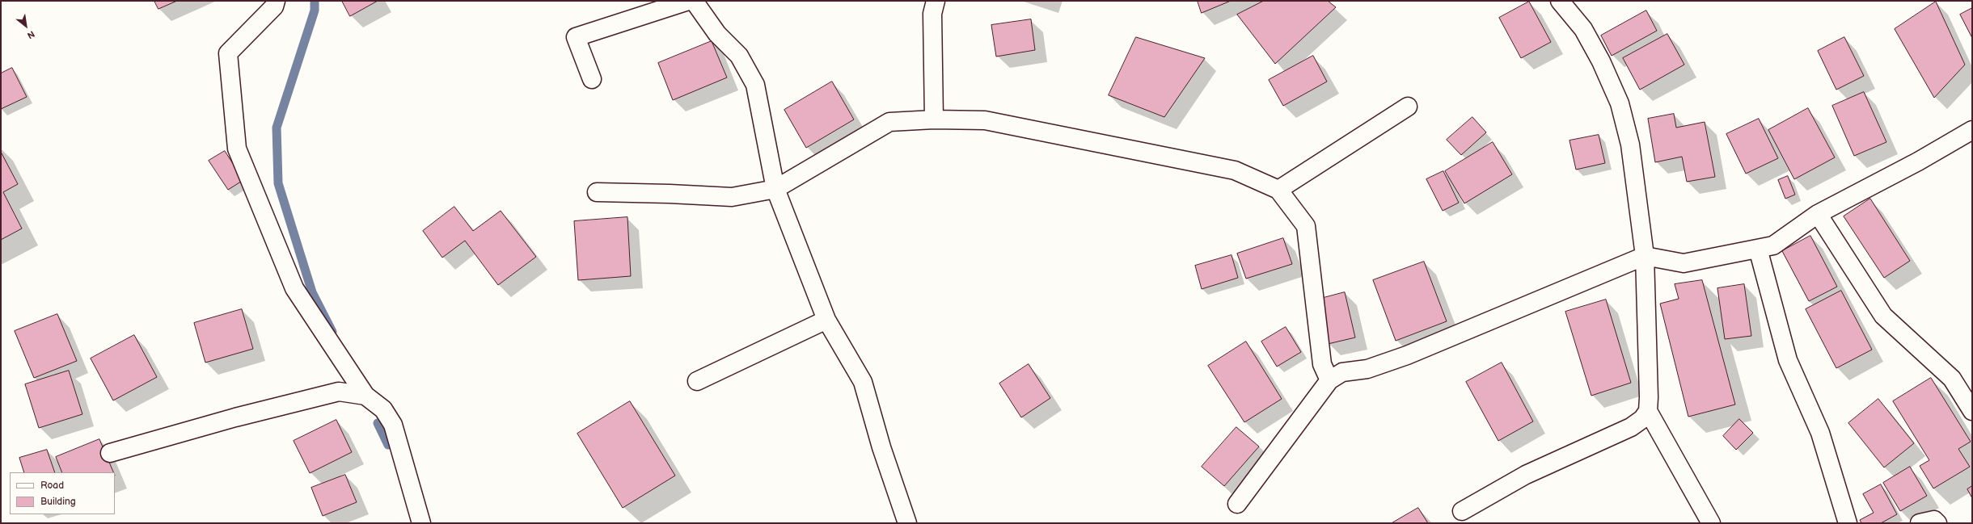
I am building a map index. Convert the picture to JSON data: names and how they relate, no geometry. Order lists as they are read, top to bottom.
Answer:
{
  "legend": ["Road", "Building"],
  "north": "bottom right"
}
